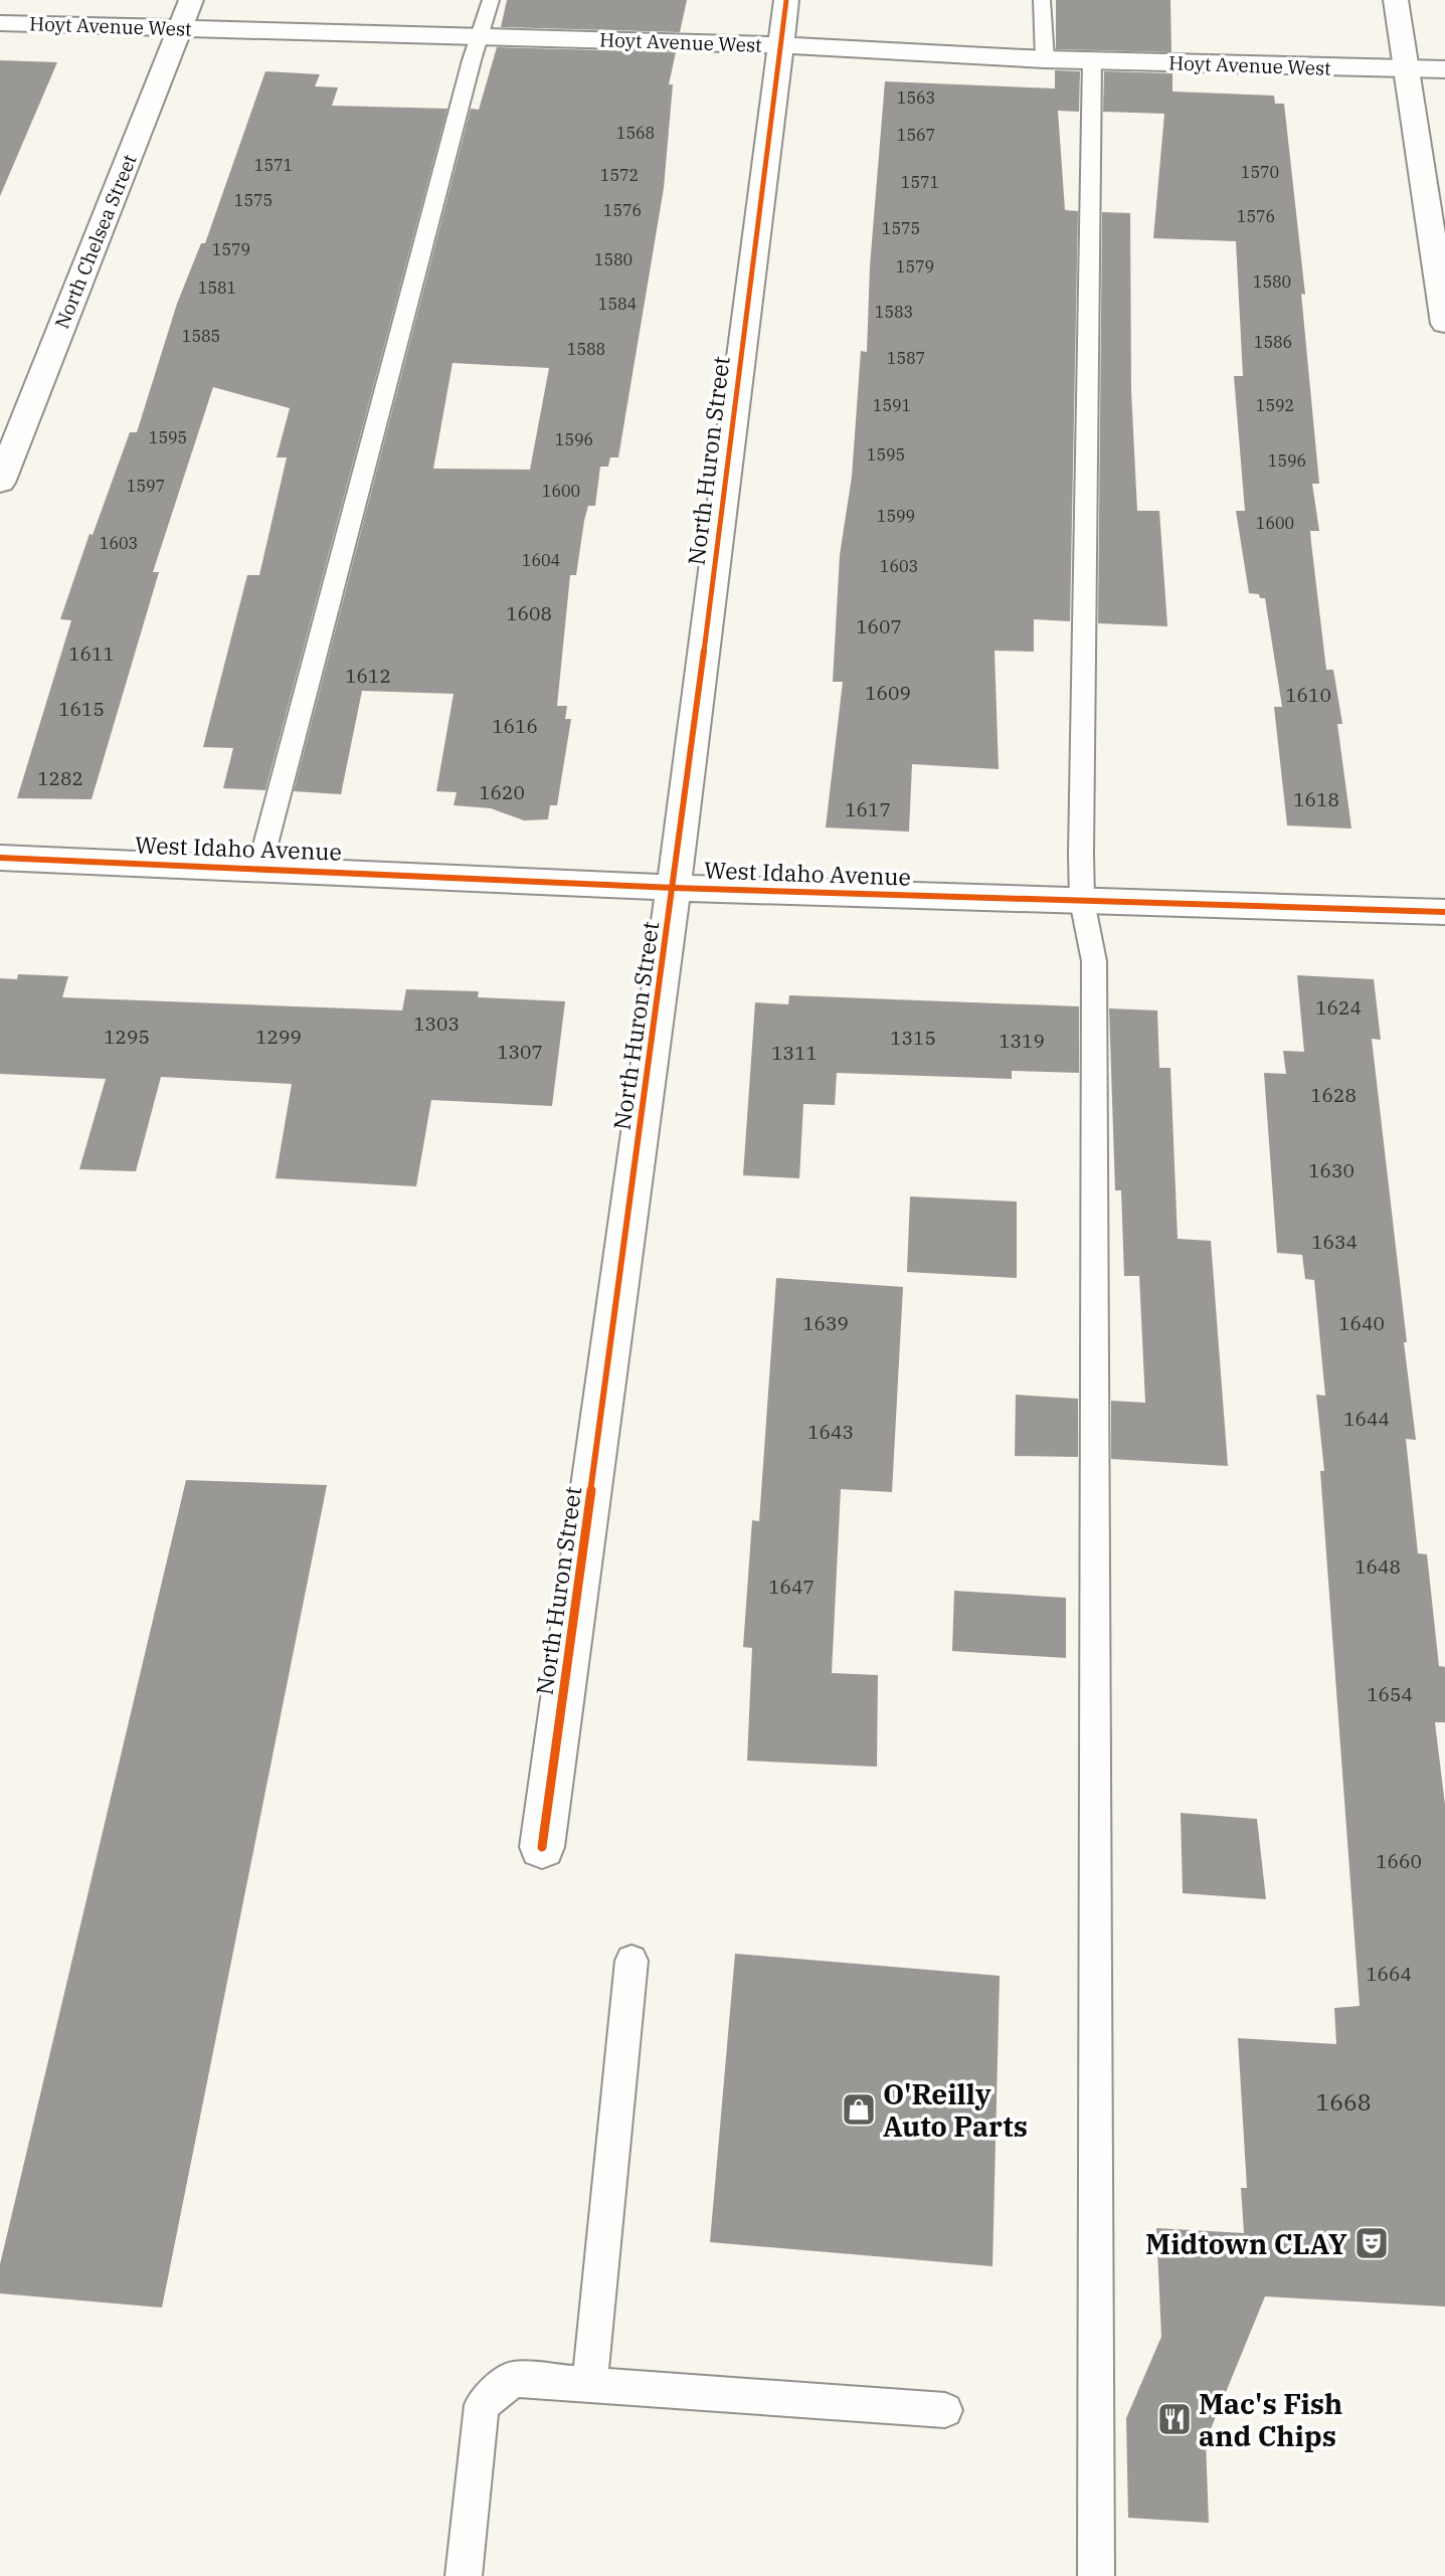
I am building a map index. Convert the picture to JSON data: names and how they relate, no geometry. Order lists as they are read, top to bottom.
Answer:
{
  "streets": {
    "street": [
      "Hoyt Avenue West",
      "North Chelsea Street",
      "North Huron Street",
      "West Idaho Avenue"
    ]
  },
  "crossings": [
    ["Hoyt Avenue West", "North Chelsea Street"],
    ["Hoyt Avenue West", "North Huron Street"],
    ["North Huron Street", "West Idaho Avenue"]
  ],
  "places": {
    "shop": ["O'Reilly Auto Parts"],
    "theatre": ["Midtown CLAY"],
    "restaurant": ["Mac's Fish and Chips"]
  },
  "house_numbers": [
    "1563",
    "1568",
    "1567",
    "1571",
    "1570",
    "1572",
    "1571",
    "1575",
    "1576",
    "1576",
    "1575",
    "1579",
    "1580",
    "1579",
    "1580",
    "1581",
    "1584",
    "1583",
    "1585",
    "1586",
    "1588",
    "1587",
    "1591",
    "1592",
    "1595",
    "1596",
    "1595",
    "1596",
    "1597",
    "1600",
    "1599",
    "1600",
    "1603",
    "1604",
    "1603",
    "1608",
    "1607",
    "1611",
    "1612",
    "1609",
    "1610",
    "1615",
    "1616",
    "1282",
    "1620",
    "1618",
    "1617",
    "1624",
    "1303",
    "1295",
    "1299",
    "1315",
    "1319",
    "1307",
    "1311",
    "1628",
    "1630",
    "1634",
    "1639",
    "1640",
    "1644",
    "1643",
    "1648",
    "1647",
    "1654",
    "1660",
    "1664",
    "1668"
  ]
}
